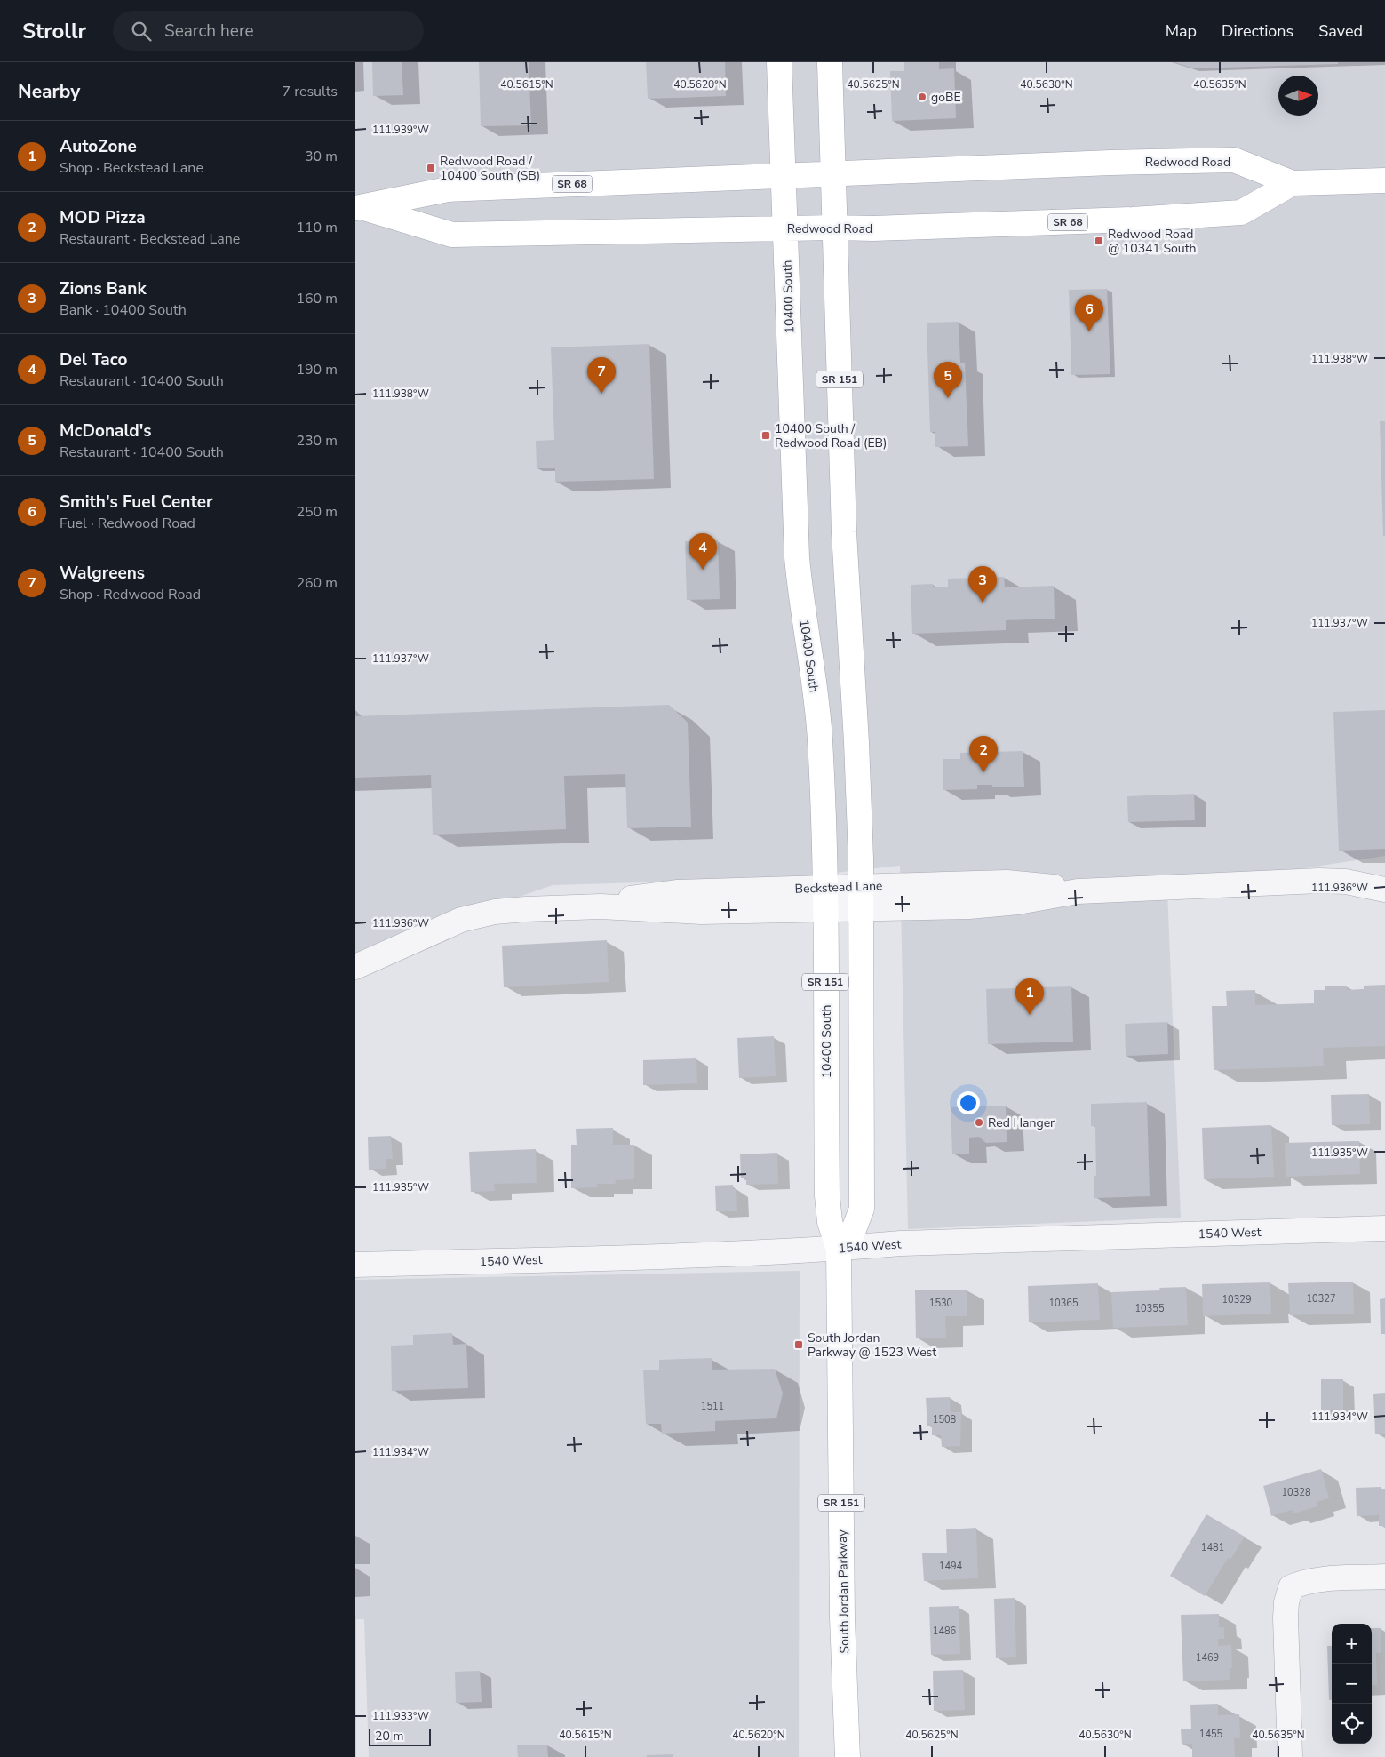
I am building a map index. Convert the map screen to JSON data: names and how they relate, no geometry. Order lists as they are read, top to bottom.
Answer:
{
  "streets": {
    "main road": [
      "Redwood Road",
      "SR 68",
      "10400 South",
      "SR 151",
      "South Jordan Parkway"
    ],
    "street": ["Beckstead Lane", "1540 West"]
  },
  "crossings": [
    ["Redwood Road", "10400 South"],
    ["Redwood Road", "SR 151"],
    ["10400 South", "SR 151"],
    ["10400 South", "Beckstead Lane"],
    ["10400 South", "1540 West"],
    ["10400 South", "South Jordan Parkway"],
    ["SR 151", "Beckstead Lane"],
    ["SR 151", "1540 West"],
    ["SR 151", "South Jordan Parkway"],
    ["1540 West", "South Jordan Parkway"]
  ],
  "places": {
    "other": ["goBE", "Red Hanger"],
    "transit": [
      "Redwood Road / 10400 South (SB)",
      "Redwood Road @ 10341 South",
      "10400 South / Redwood Road (EB)",
      "South Jordan Parkway @ 1523 West"
    ]
  },
  "house_numbers": [
    "10327",
    "10329",
    "1530",
    "10365",
    "10355",
    "1511",
    "1508",
    "10328",
    "1481",
    "1494",
    "1486",
    "1469",
    "1455"
  ],
  "scale_bar": "20 m",
  "north": "right",
  "page": {
    "header": "Strollr",
    "search": "Search here",
    "nav": ["Map", "Directions", "Saved"],
    "heading": ["Nearby", "7 results"],
    "list": [
      {
        "mark": "1",
        "name": "AutoZone",
        "note": "Shop · Beckstead Lane",
        "value": "30 m"
      },
      {
        "mark": "2",
        "name": "MOD Pizza",
        "note": "Restaurant · Beckstead Lane",
        "value": "110 m"
      },
      {
        "mark": "3",
        "name": "Zions Bank",
        "note": "Bank · 10400 South",
        "value": "160 m"
      },
      {
        "mark": "4",
        "name": "Del Taco",
        "note": "Restaurant · 10400 South",
        "value": "190 m"
      },
      {
        "mark": "5",
        "name": "McDonald's",
        "note": "Restaurant · 10400 South",
        "value": "230 m"
      },
      {
        "mark": "6",
        "name": "Smith's Fuel Center",
        "note": "Fuel · Redwood Road",
        "value": "250 m"
      },
      {
        "mark": "7",
        "name": "Walgreens",
        "note": "Shop · Redwood Road",
        "value": "260 m"
      }
    ],
    "pins": [
      "6",
      "7",
      "5",
      "4",
      "3",
      "2",
      "1"
    ],
    "map_buttons": ["+", "−"],
    "scale": "20 m"
  },
  "coordinates": [
    "40.5615°N",
    "40.5620°N",
    "40.5625°N",
    "40.5630°N",
    "40.5635°N",
    "111.939°W",
    "111.938°W",
    "111.937°W",
    "111.936°W",
    "111.935°W",
    "111.934°W",
    "111.933°W"
  ]
}
